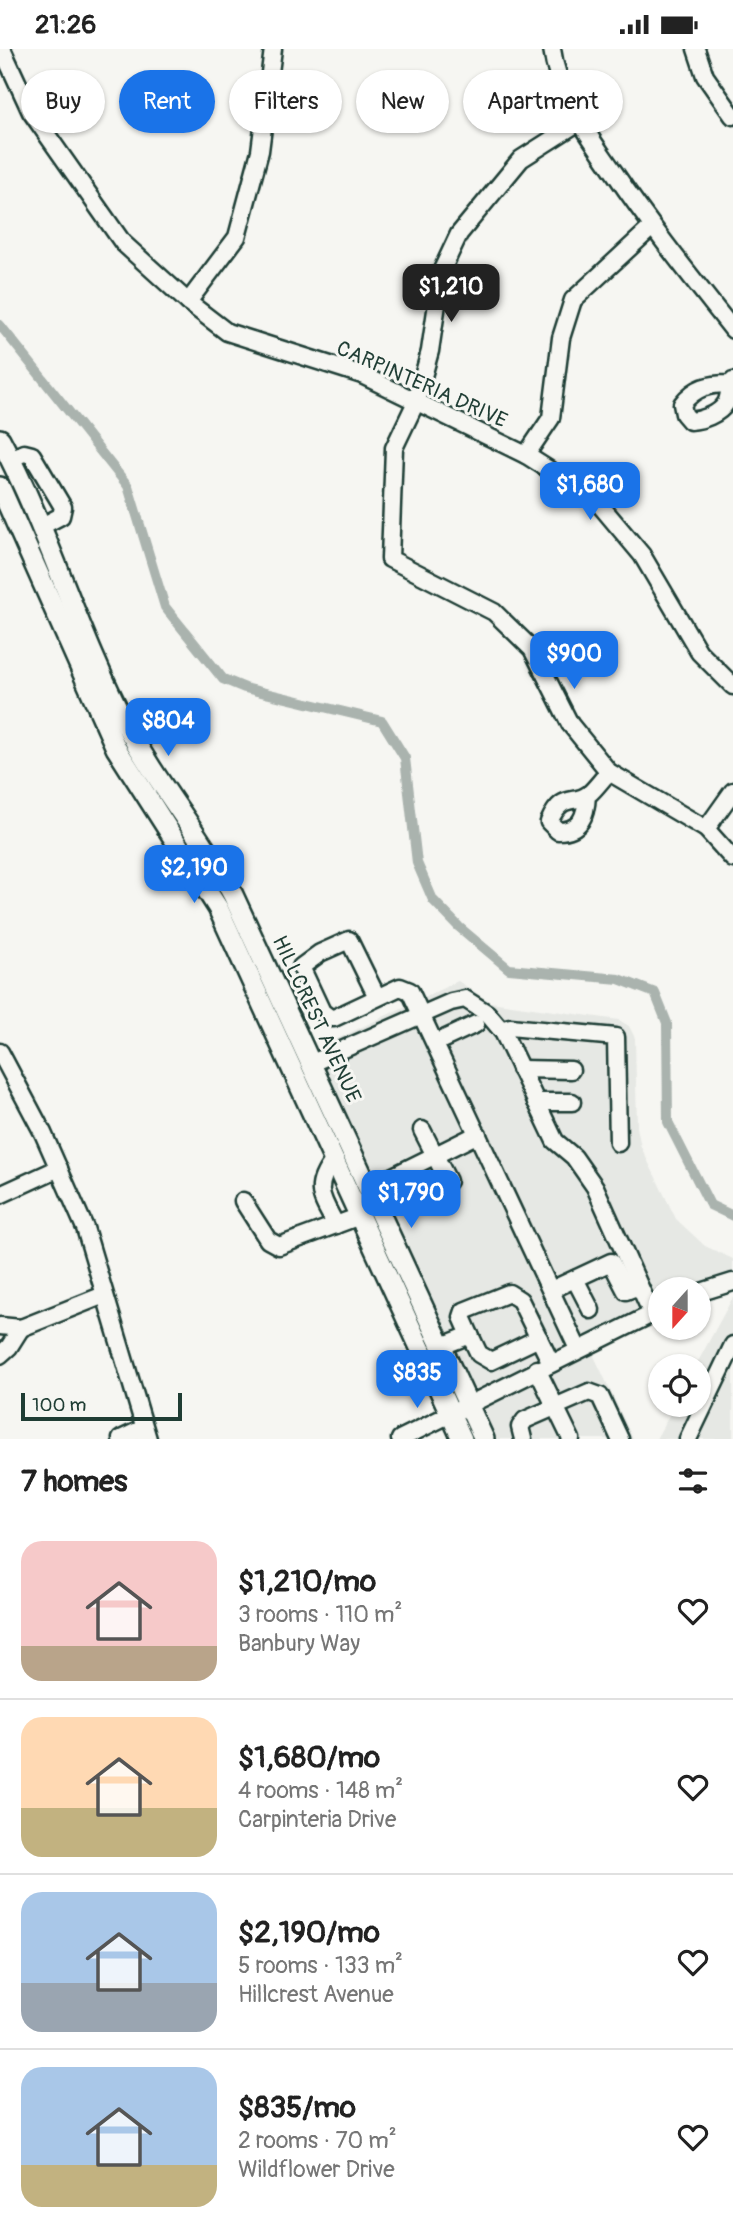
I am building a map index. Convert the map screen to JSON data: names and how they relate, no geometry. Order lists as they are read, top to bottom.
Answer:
{
  "streets": {
    "main road": ["HILLCREST AVENUE"],
    "street": ["CARPINTERIA DRIVE"]
  },
  "scale_bar": "100 m",
  "north": "bottom",
  "page": {
    "status": "21:26",
    "chip": [
      "Buy",
      "Rent",
      "Filters",
      "New",
      "Apartment"
    ],
    "price": [
      "$1,210",
      "$1,680",
      "$900",
      "$804",
      "$2,190",
      "$1,790",
      "$835"
    ],
    "scale": "100 m",
    "heading": "7 homes",
    "list": [
      {
        "name": "$1,210/mo",
        "note": "3 rooms · 110 m² · Banbury Way"
      },
      {
        "name": "$1,680/mo",
        "note": "4 rooms · 148 m² · Carpinteria Drive"
      },
      {
        "name": "$2,190/mo",
        "note": "5 rooms · 133 m² · Hillcrest Avenue"
      },
      {
        "name": "$835/mo",
        "note": "2 rooms · 70 m² · Wildflower Drive"
      }
    ]
  }
}
